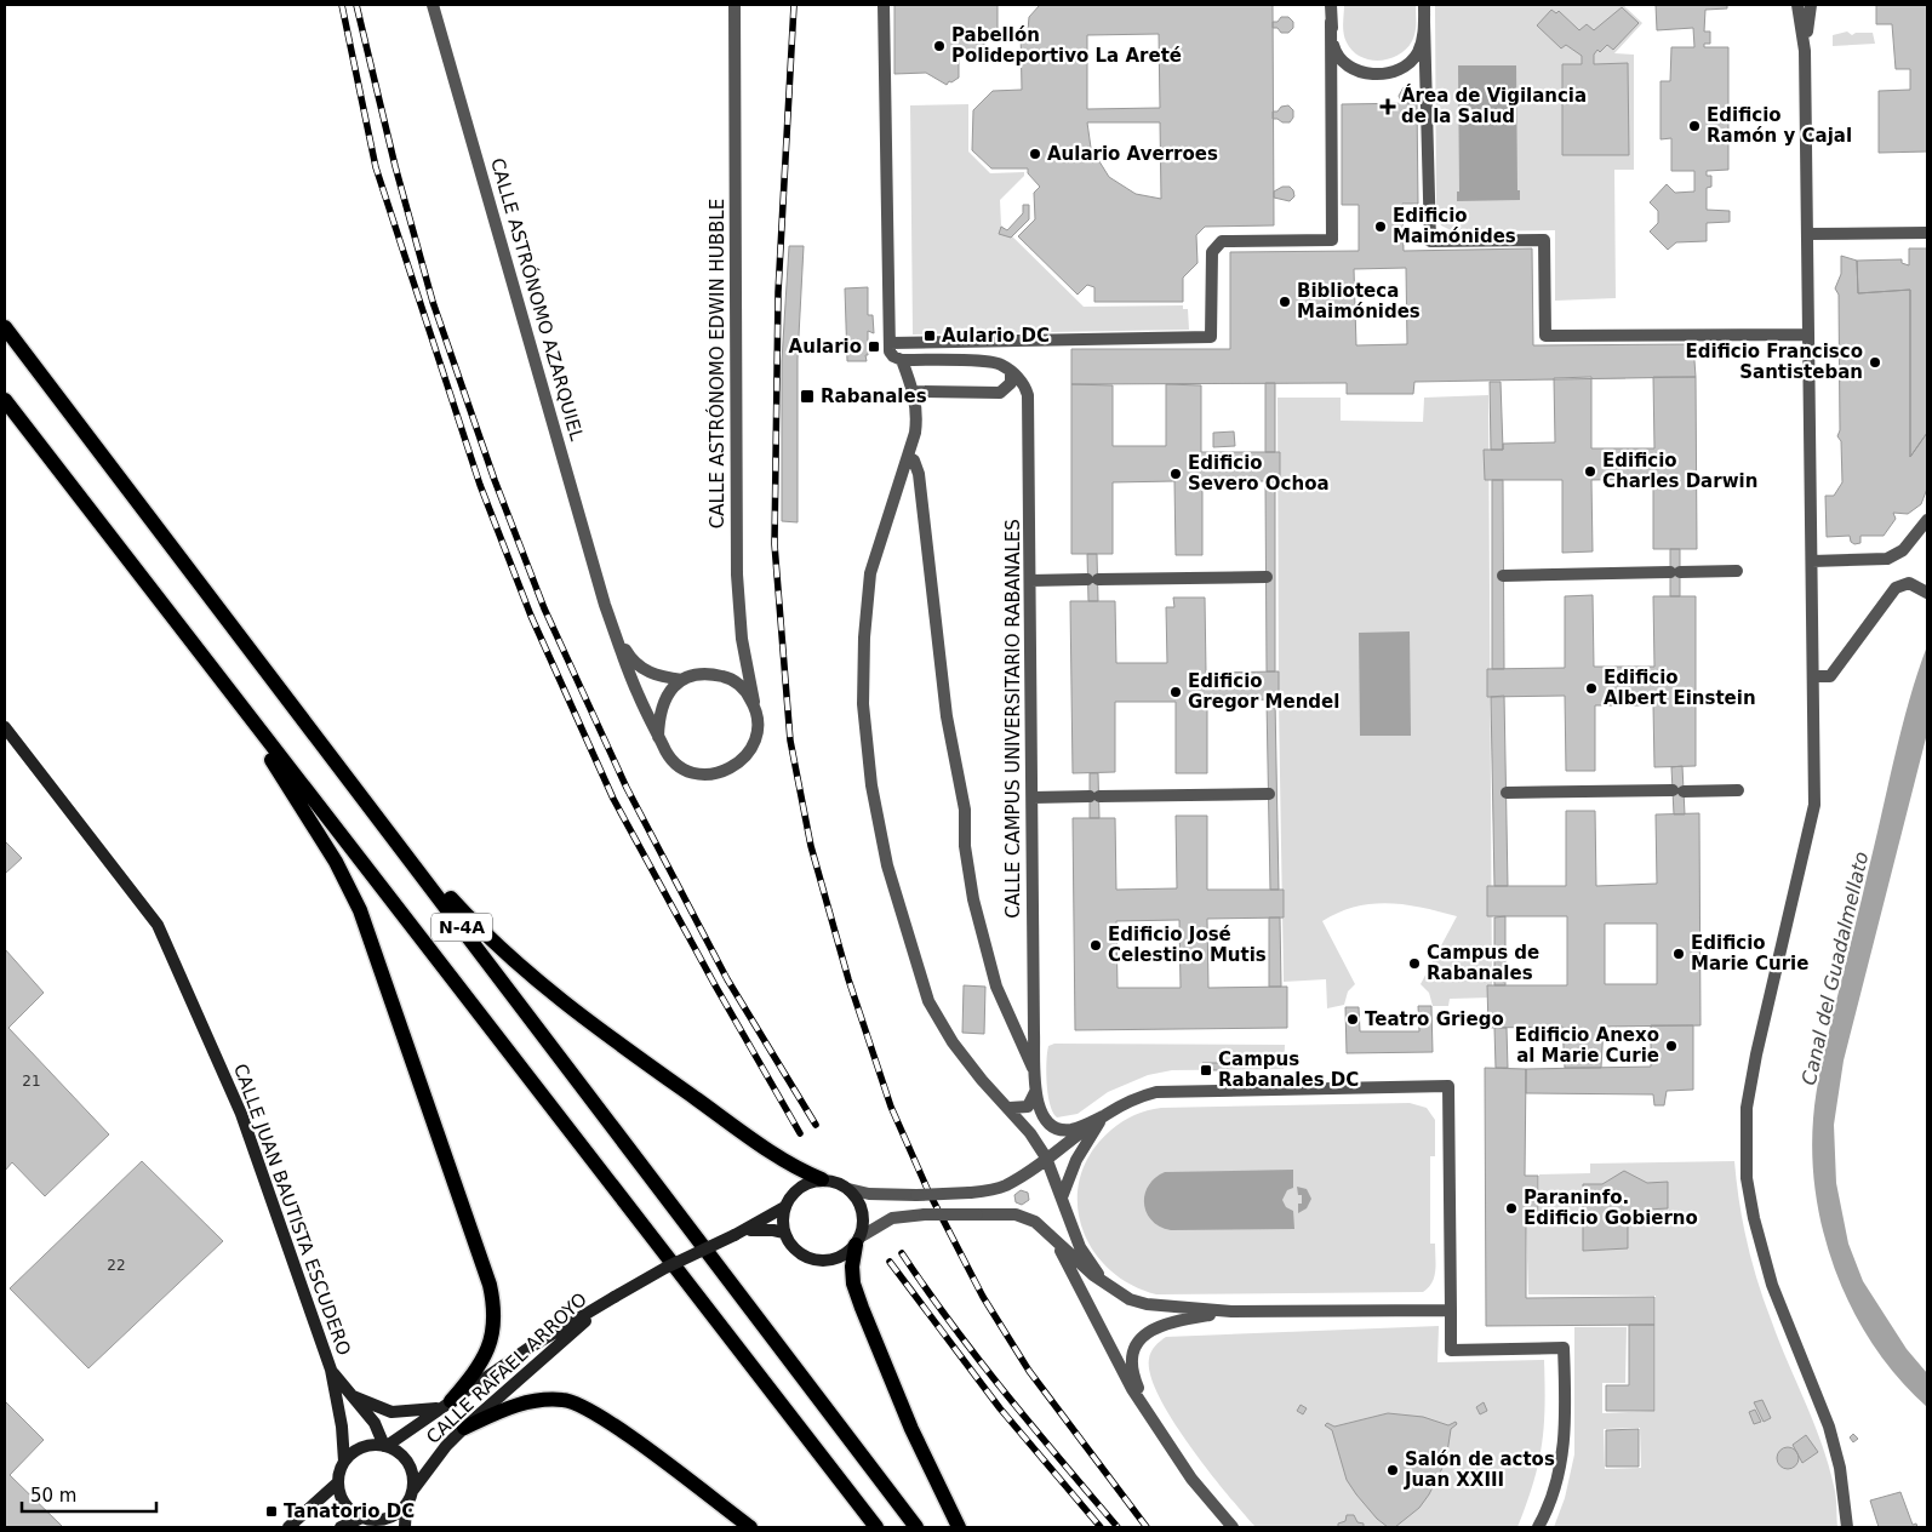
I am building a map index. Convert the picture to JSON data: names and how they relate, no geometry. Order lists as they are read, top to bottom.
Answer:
{
  "streets": {
    "main road": ["N-4A"],
    "street": [
      "CALLE ASTRÓNOMO AZARQUIEL",
      "CALLE ASTRÓNOMO EDWIN HUBBLE",
      "CALLE CAMPUS UNIVERSITARIO RABANALES",
      "CALLE JUAN BAUTISTA ESCUDERO",
      "CALLE RAFAEL ARROYO"
    ]
  },
  "crossings": [
    ["CALLE CAMPUS UNIVERSITARIO RABANALES", "CALLE RAFAEL ARROYO"],
    ["CALLE JUAN BAUTISTA ESCUDERO", "CALLE RAFAEL ARROYO"]
  ],
  "water": ["Canal del Guadalmellato"],
  "places": {
    "other": [
      "Pabellón Polideportivo La Areté",
      "Edificio Ramón y Cajal",
      "Aulario Averroes",
      "Edificio Maimónides",
      "Biblioteca Maimónides",
      "Edificio Francisco Santisteban",
      "Edificio Charles Darwin",
      "Edificio Severo Ochoa",
      "Edificio Albert Einstein",
      "Edificio Gregor Mendel",
      "Edificio José Celestino Mutis",
      "Edificio Marie Curie",
      "Campus de Rabanales",
      "Teatro Griego",
      "Edificio Anexo al Marie Curie",
      "Paraninfo. Edificio Gobierno",
      "Salón de actos Juan XXIII"
    ],
    "health": ["Área de Vigilancia de la Salud"],
    "transit": [
      "Aulario DC",
      "Aulario",
      "Rabanales",
      "Campus Rabanales DC",
      "Tanatorio DC"
    ]
  },
  "house_numbers": ["21", "22"],
  "scale_bar": "50 m"
}
